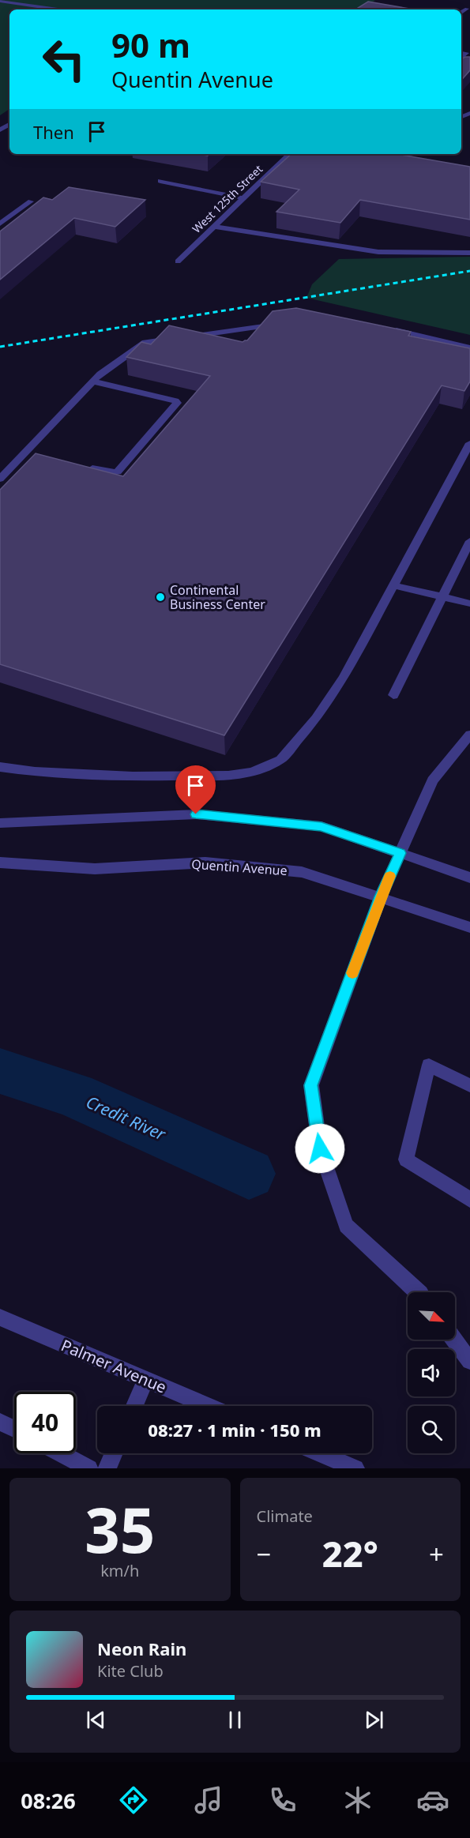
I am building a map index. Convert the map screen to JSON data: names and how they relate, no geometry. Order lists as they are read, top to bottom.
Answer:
{
  "streets": {
    "street": ["West 125th Street", "Quentin Avenue", "Palmer Avenue"]
  },
  "water": ["Credit River"],
  "places": ["Continental Business Center"],
  "north": "bottom right",
  "page": {
    "turn": ["90 m", "Quentin Avenue"],
    "then": "Then",
    "limit": "40",
    "trip": "08:27 · 1 min · 150 m",
    "tile": [
      ["35", "km/h"],
      "Climate"
    ],
    "heat": ["−", "22°", "+"],
    "song": ["Neon Rain", "Kite Club"],
    "tabs": "08:26"
  }
}
